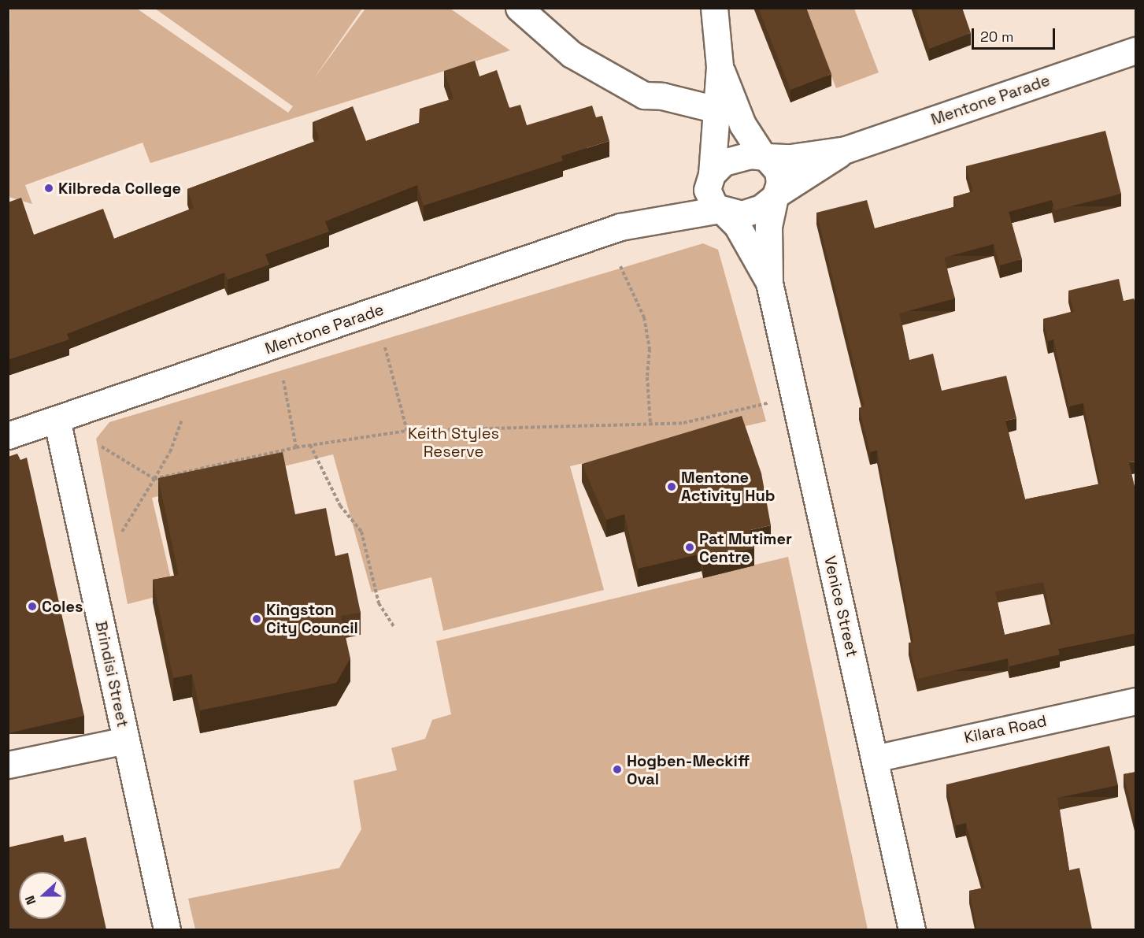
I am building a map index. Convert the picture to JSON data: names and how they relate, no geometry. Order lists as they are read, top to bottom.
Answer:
{
  "streets": {
    "street": [
      "Mentone Parade",
      "Venice Street",
      "Brindisi Street",
      "Kilara Road"
    ]
  },
  "crossings": [
    ["Mentone Parade", "Venice Street"],
    ["Mentone Parade", "Brindisi Street"],
    ["Venice Street", "Kilara Road"]
  ],
  "parks": ["Keith Styles Reserve"],
  "places": [
    "Kilbreda College",
    "Mentone Activity Hub",
    "Pat Mutimer Centre",
    "Coles",
    "Kingston City Council",
    "Hogben-Meckiff Oval"
  ],
  "scale_bar": "20 m",
  "north": "left"
}
